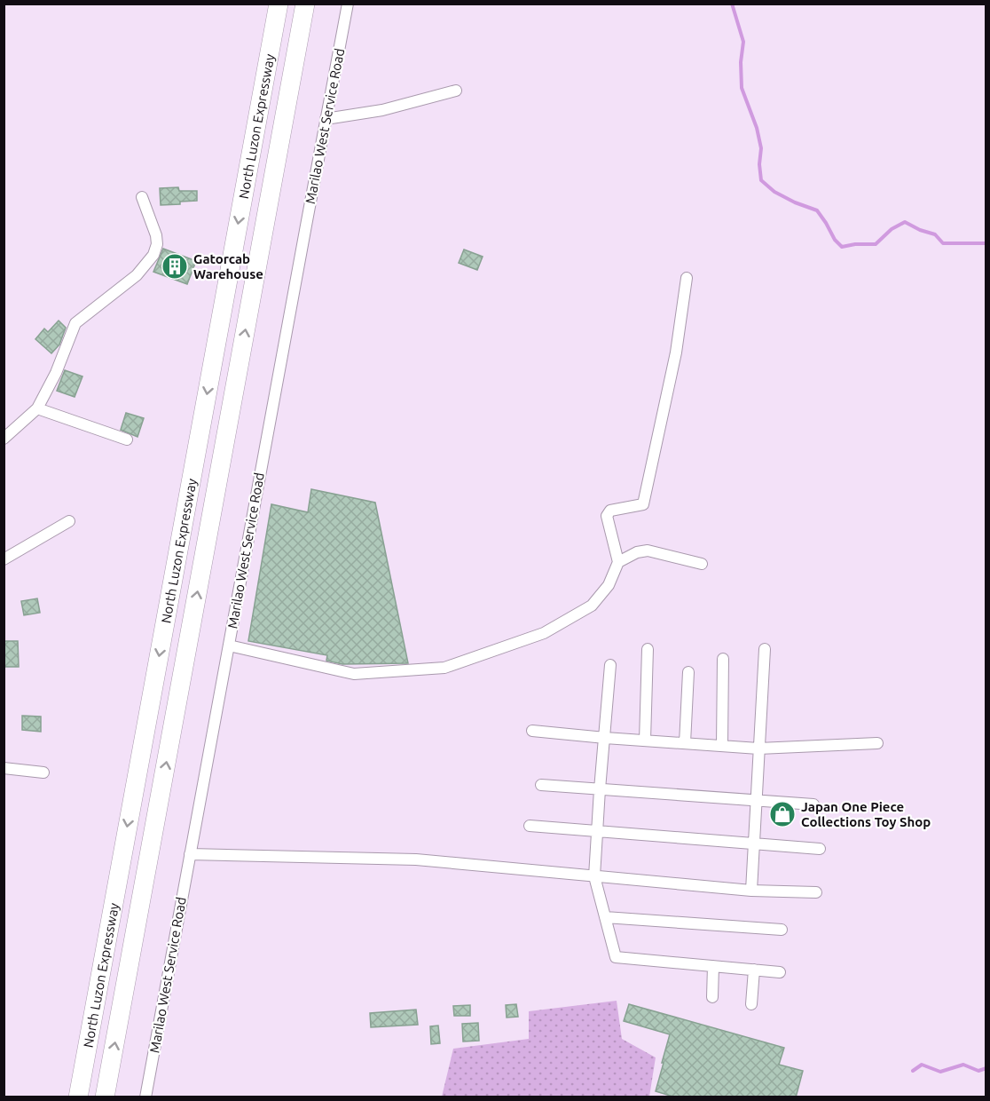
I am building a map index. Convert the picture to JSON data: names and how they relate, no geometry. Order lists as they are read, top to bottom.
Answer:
{
  "streets": {
    "highway": ["North Luzon Expressway"],
    "street": ["Marilao West Service Road"]
  },
  "places": {
    "building": ["Gatorcab Warehouse"],
    "shop": ["Japan One Piece Collections Toy Shop"]
  }
}
